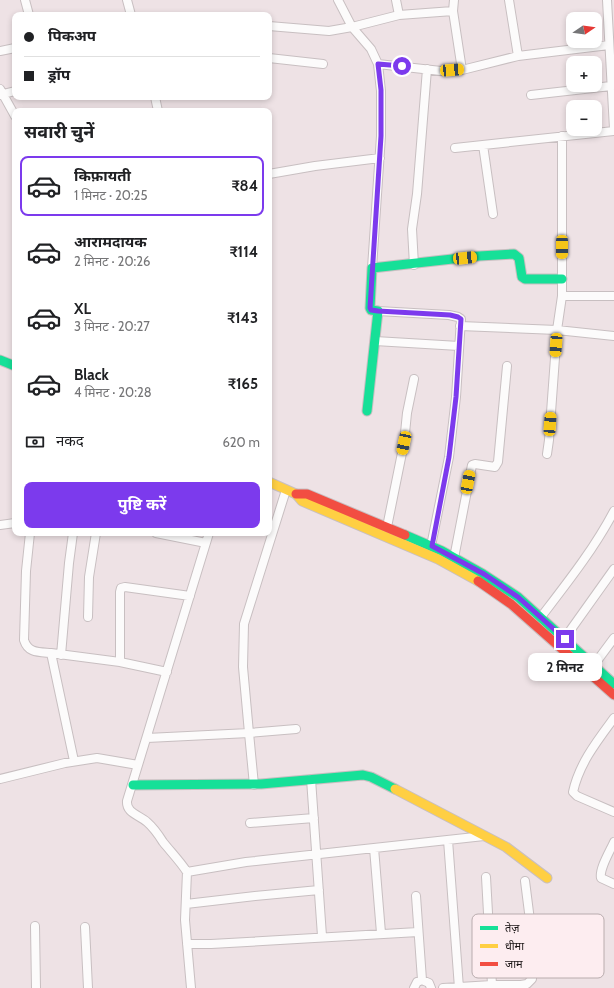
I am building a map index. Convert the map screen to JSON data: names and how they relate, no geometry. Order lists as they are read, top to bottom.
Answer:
{
  "legend": ["तेज़", "धीमा", "जाम"],
  "north": "right",
  "page": {
    "map_buttons": ["+", "−"],
    "banner": ["पिकअप", "ड्रॉप"],
    "heading": "सवारी चुनें",
    "list": [
      {
        "name": "किफ़ायती",
        "note": "1 मिनट · 20:25",
        "value": "₹84"
      },
      {
        "name": "आरामदायक",
        "note": "2 मिनट · 20:26",
        "value": "₹114"
      },
      {
        "name": "XL",
        "note": "3 मिनट · 20:27",
        "value": "₹143"
      },
      {
        "name": "Black",
        "note": "4 मिनट · 20:28",
        "value": "₹165"
      }
    ],
    "pay": ["नकद", "620 m"],
    "buttons": "पुष्टि करें",
    "bubble": "2 मिनट"
  }
}
